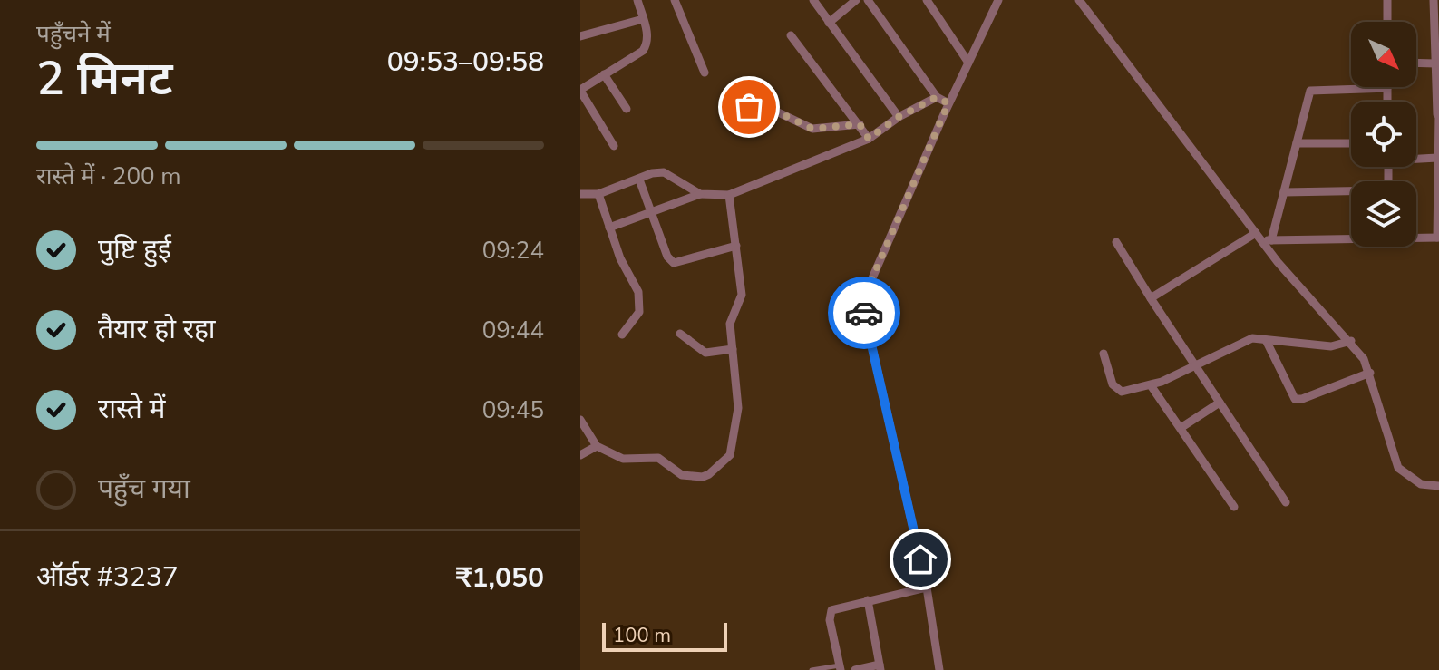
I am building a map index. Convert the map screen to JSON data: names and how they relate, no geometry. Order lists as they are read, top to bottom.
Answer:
{
  "scale_bar": "100 m",
  "north": "bottom right",
  "page": {
    "heading": ["2 मिनट", "पहुँचने में", "09:53–09:58"],
    "panel": ["ऑर्डर #3237", "₹1,050"],
    "bar": "रास्ते में · 200 m",
    "list": [
      ["पुष्टि हुई", "09:24"],
      ["तैयार हो रहा", "09:44"],
      ["रास्ते में", "09:45"],
      "पहुँच गया"
    ],
    "scale": "100 m"
  }
}
